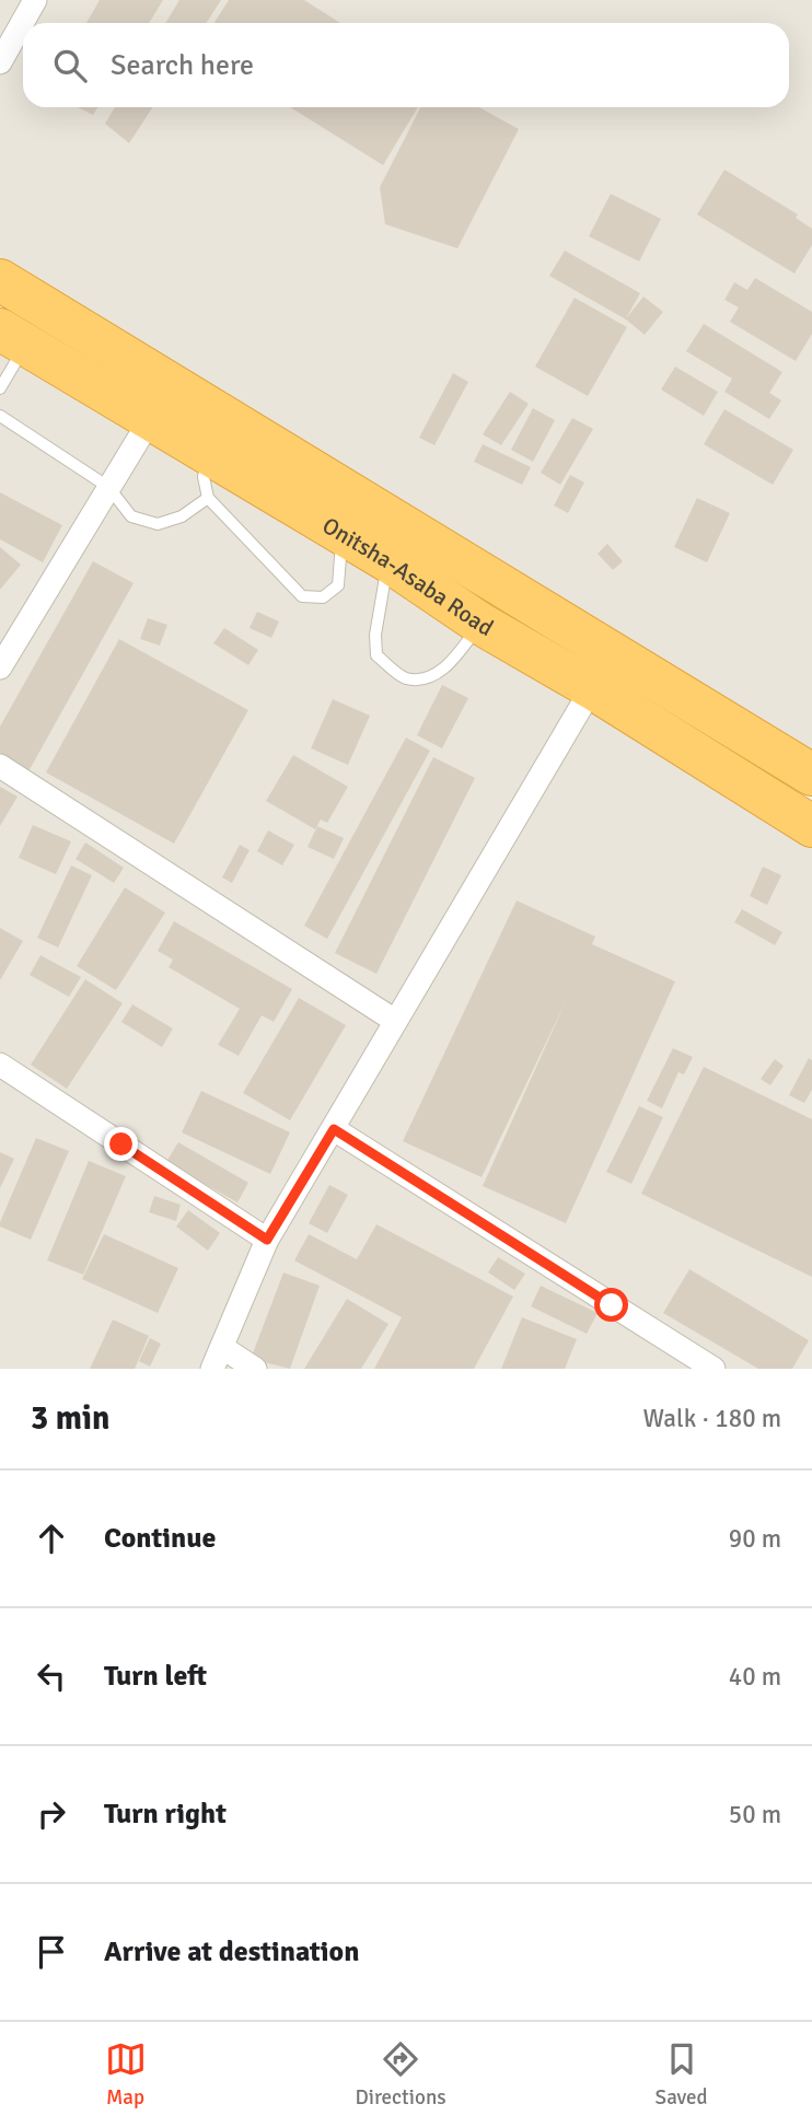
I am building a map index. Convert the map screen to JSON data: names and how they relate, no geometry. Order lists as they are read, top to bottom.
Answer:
{
  "streets": {
    "highway": ["Onitsha-Asaba Road"]
  },
  "page": {
    "search": "Search here",
    "heading": ["3 min", "Walk · 180 m"],
    "list": [
      ["Continue", "90 m"],
      ["Turn left", "40 m"],
      ["Turn right", "50 m"],
      "Arrive at destination"
    ],
    "nav": ["Map", "Directions", "Saved"]
  }
}
